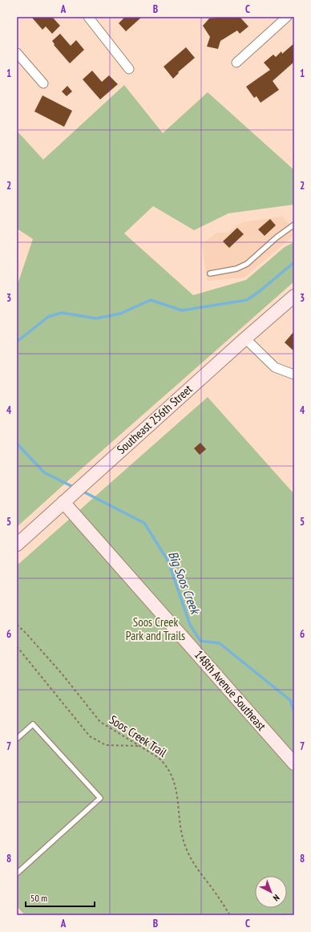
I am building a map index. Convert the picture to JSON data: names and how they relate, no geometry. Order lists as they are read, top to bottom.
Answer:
{
  "streets": {
    "main road": ["Southeast 256th Street", "148th Avenue Southeast"],
    "path": ["Soos Creek Trail"]
  },
  "crossings": [
    ["Southeast 256th Street", "148th Avenue Southeast"]
  ],
  "water": ["Big Soos Creek"],
  "parks": ["Soos Creek Park and Trails"],
  "scale_bar": "50 m",
  "north": "bottom right",
  "grid": {
    "columns": ["A", "B", "C"],
    "rows": [
      "1",
      "2",
      "3",
      "4",
      "5",
      "6",
      "7",
      "8"
    ]
  }
}
